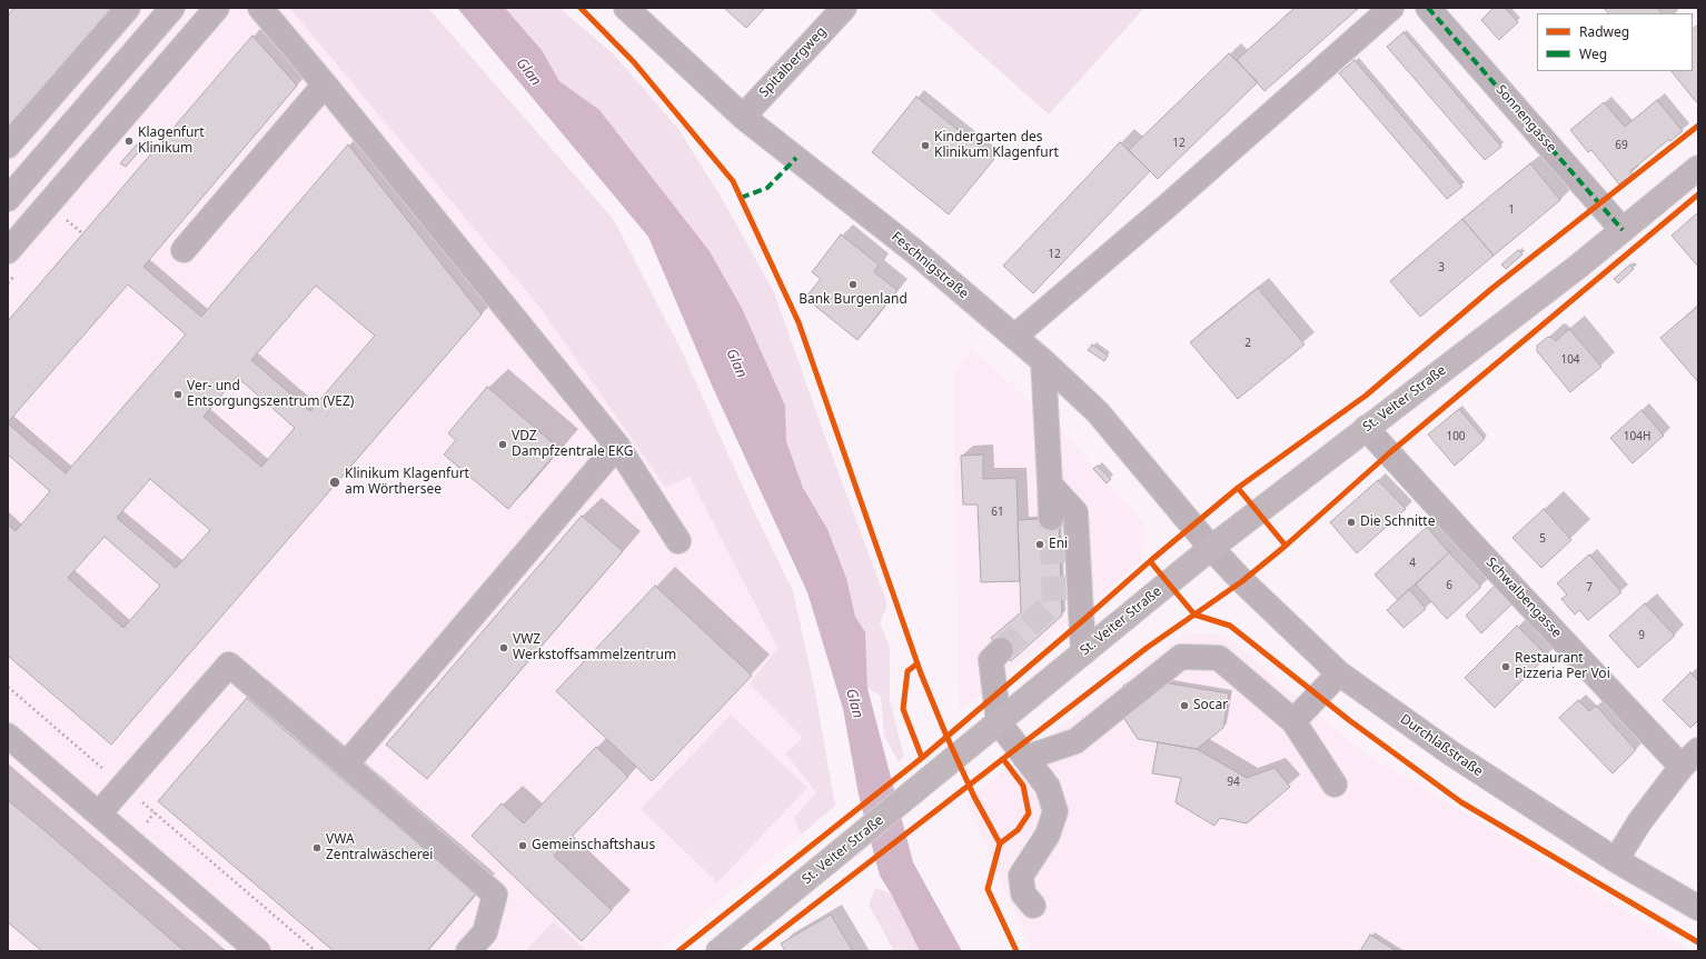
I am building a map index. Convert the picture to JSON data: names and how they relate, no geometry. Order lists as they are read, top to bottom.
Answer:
{
  "streets": {
    "main road": ["St. Veiter Straße"],
    "street": [
      "Spitalbergweg",
      "Sonnengasse",
      "Feschnigstraße",
      "Schwalbengasse",
      "Durchlaßstraße"
    ]
  },
  "crossings": [
    ["Spitalbergweg", "Feschnigstraße"],
    ["Sonnengasse", "St. Veiter Straße"],
    ["Feschnigstraße", "St. Veiter Straße"],
    ["Feschnigstraße", "Durchlaßstraße"],
    ["St. Veiter Straße", "Schwalbengasse"],
    ["St. Veiter Straße", "Durchlaßstraße"],
    ["Schwalbengasse", "Durchlaßstraße"]
  ],
  "water": ["Glan"],
  "places": [
    "Klagenfurt Klinikum",
    "Kindergarten des Klinikum Klagenfurt",
    "Bank Burgenland",
    "Ver- und Entsorgungszentrum (VEZ)",
    "VDZ Dampfzentrale EKG",
    "Klinikum Klagenfurt am Wörthersee",
    "Die Schnitte",
    "Eni",
    "VWZ Werkstoffsammelzentrum",
    "Restaurant Pizzeria Per Voi",
    "Socar",
    "Gemeinschaftshaus",
    "VWA Zentralwäscherei"
  ],
  "house_numbers": [
    "12",
    "69",
    "1",
    "12",
    "3",
    "2",
    "104",
    "100",
    "104H",
    "61",
    "5",
    "4",
    "6",
    "7",
    "9",
    "94"
  ],
  "legend": ["Radweg", "Weg"]
}
